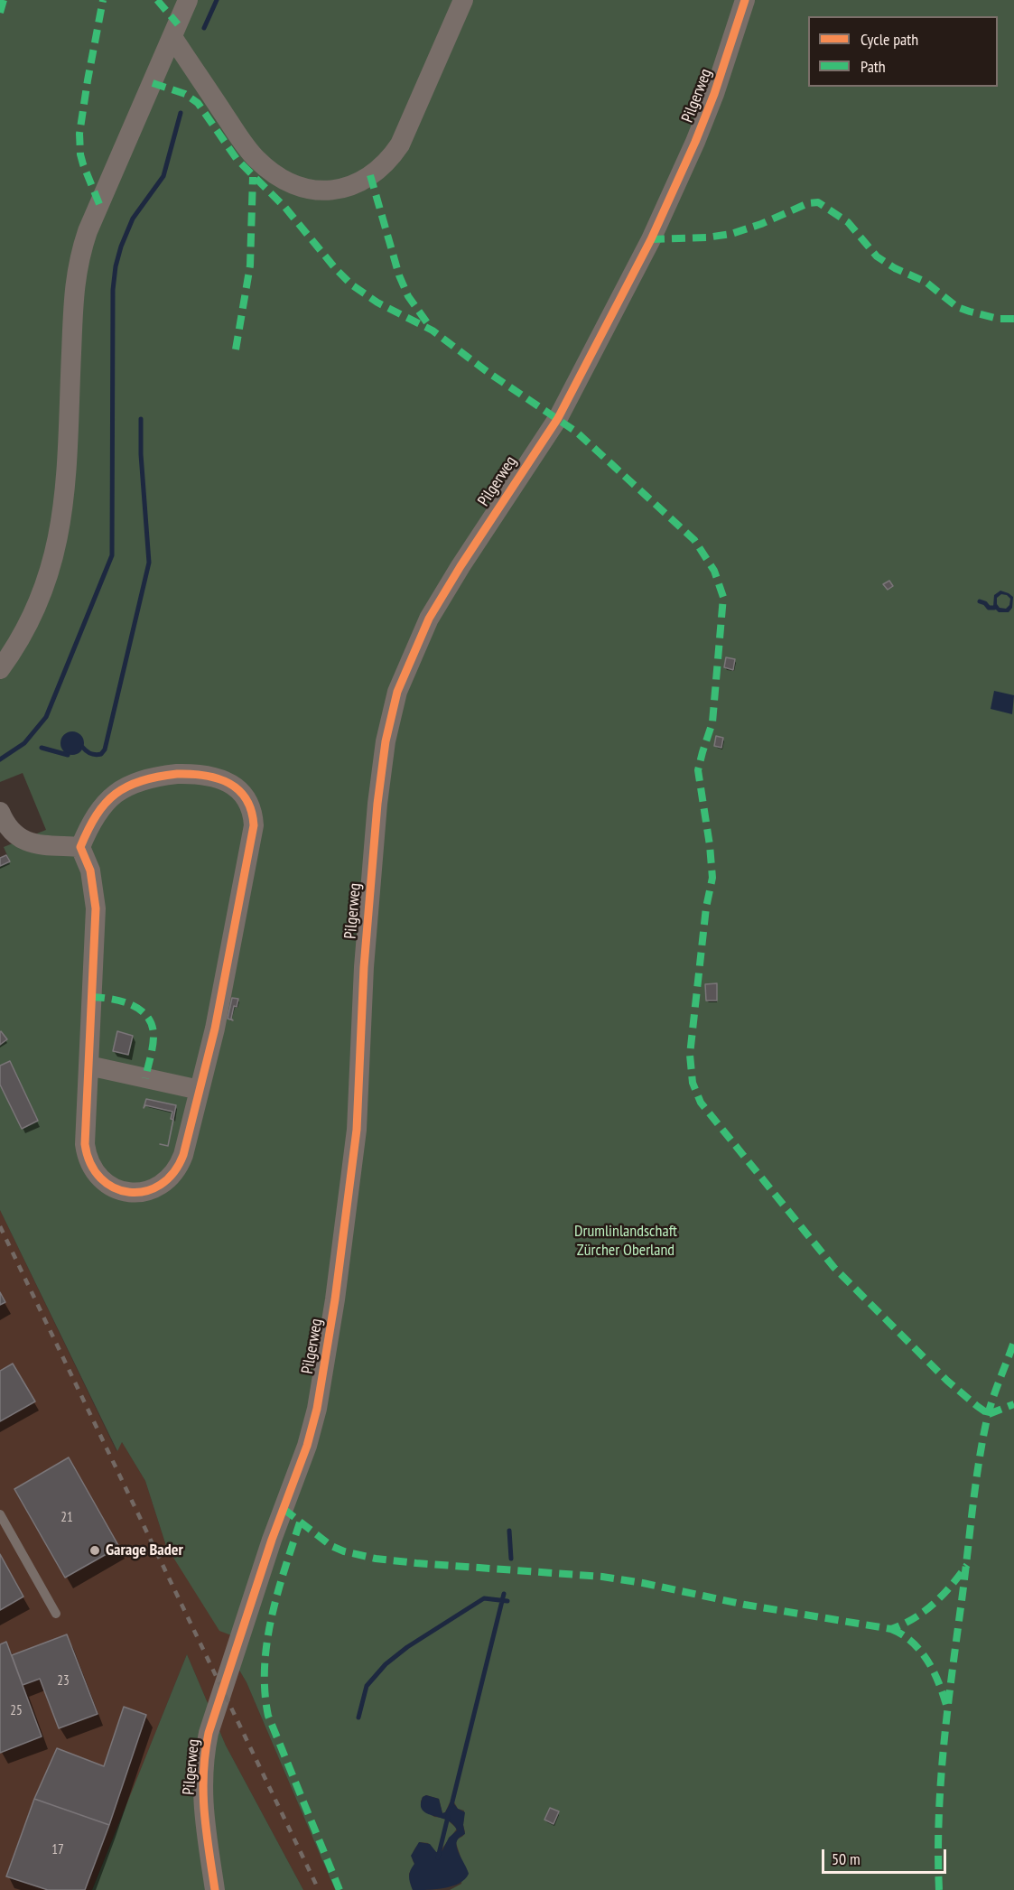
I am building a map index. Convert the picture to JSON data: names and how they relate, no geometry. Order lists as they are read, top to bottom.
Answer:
{
  "streets": {
    "street": ["Pilgerweg"]
  },
  "parks": ["Drumlinlandschaft Zürcher Oberland"],
  "places": ["Garage Bader"],
  "house_numbers": [
    "21",
    "23",
    "25",
    "17"
  ],
  "legend": ["Cycle path", "Path"],
  "scale_bar": "50 m"
}
